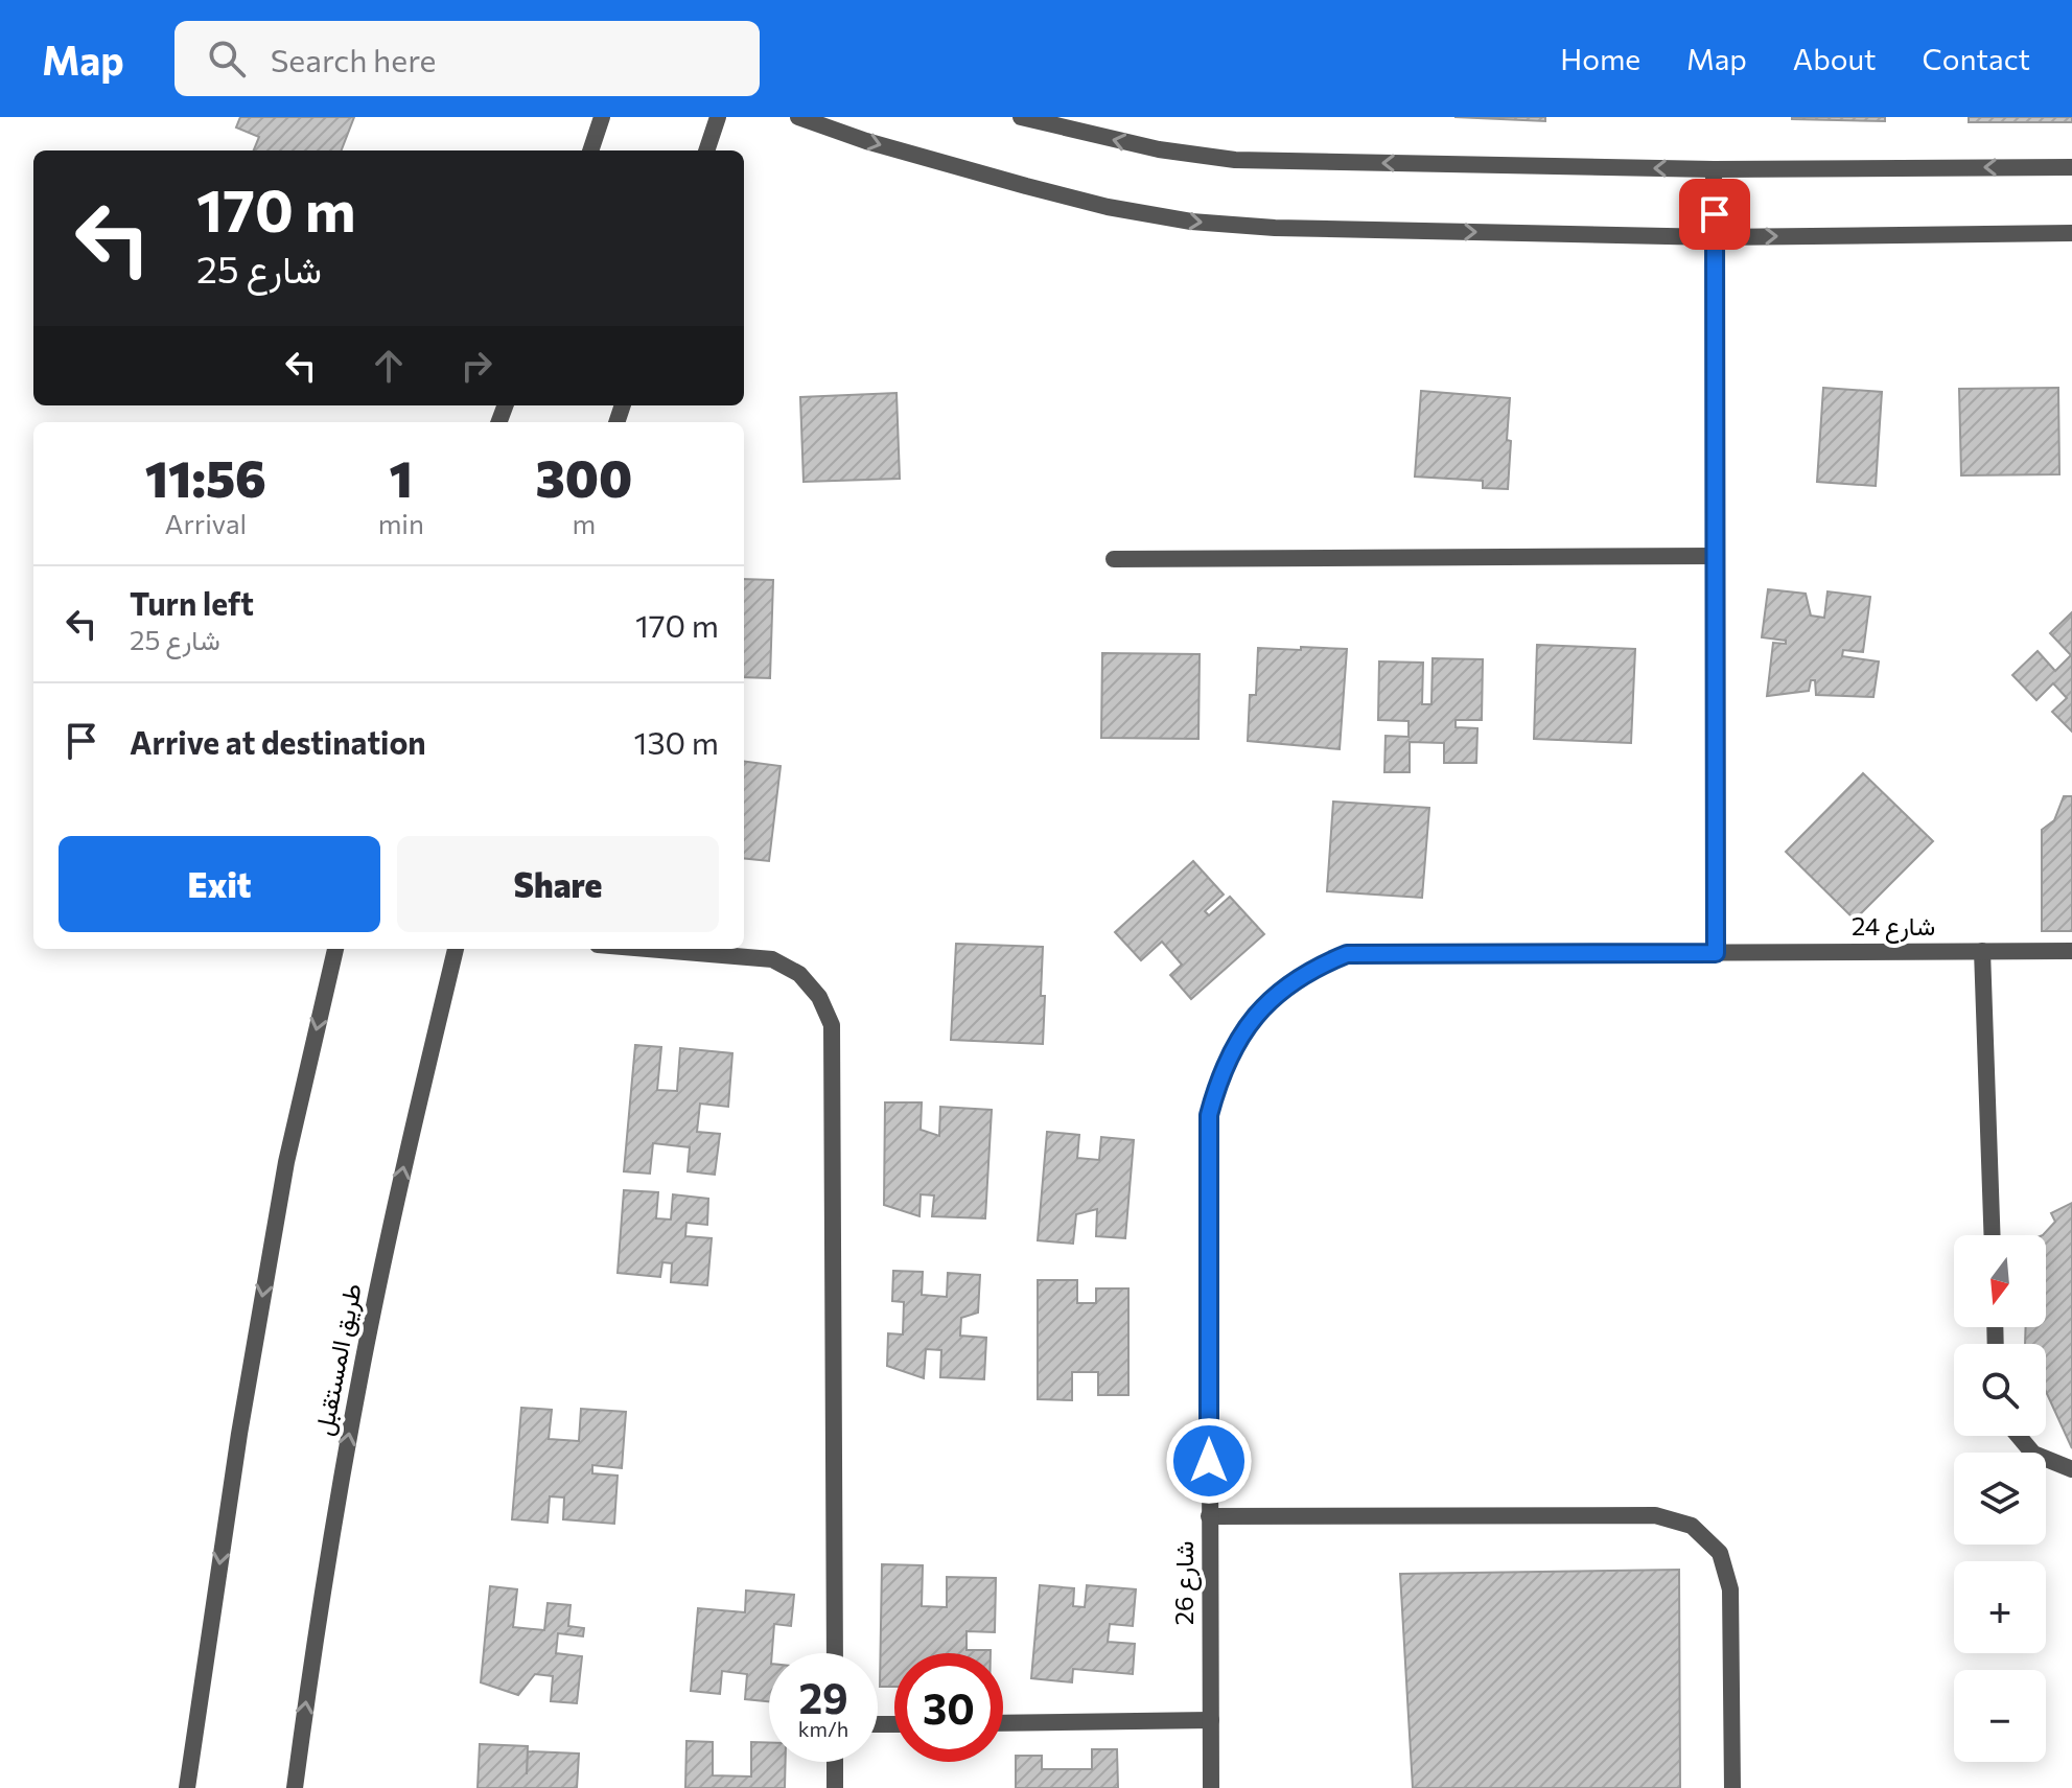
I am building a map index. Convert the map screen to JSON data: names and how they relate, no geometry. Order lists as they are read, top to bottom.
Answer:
{
  "streets": {
    "street": ["شارع 24", "طريق المستقبل", "شارع 26"]
  },
  "crossings": [
    ["شارع 24", "شارع 26"]
  ],
  "north": "bottom",
  "page": {
    "header": "Map",
    "search": "Search here",
    "nav": [
      "Home",
      "Map",
      "About",
      "Contact"
    ],
    "turn": ["170 m", "شارع 25"],
    "eta": [
      "11:56",
      "Arrival",
      "1",
      "min",
      "300",
      "m"
    ],
    "list": [
      {
        "name": "Turn left",
        "note": "شارع 25",
        "value": "170 m"
      },
      {
        "name": "Arrive at destination",
        "value": "130 m"
      }
    ],
    "buttons": ["Exit", "Share"],
    "map_buttons": ["+", "−"],
    "speed": "29 km/h",
    "limit": "30"
  }
}
